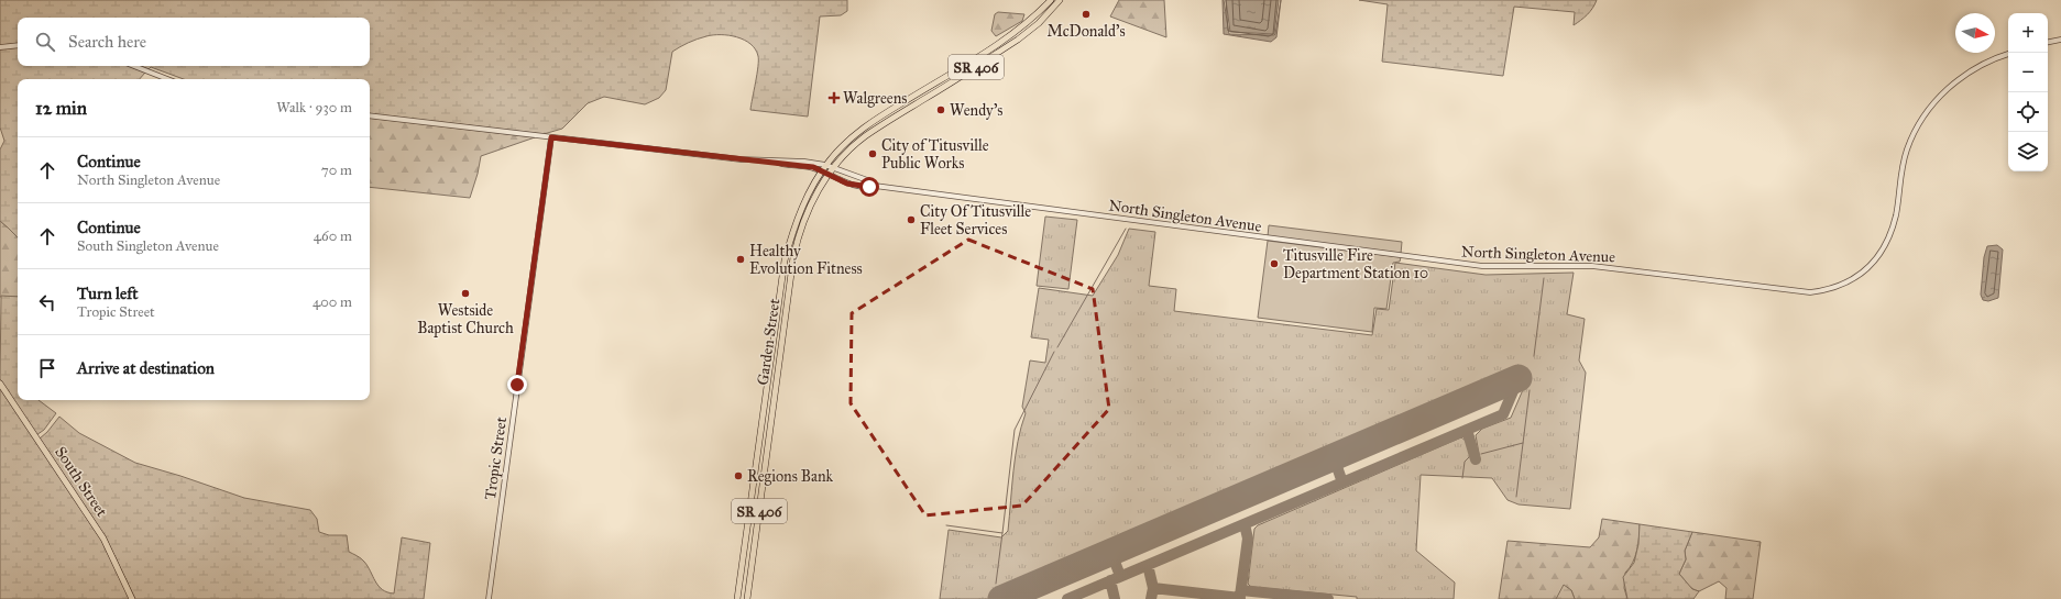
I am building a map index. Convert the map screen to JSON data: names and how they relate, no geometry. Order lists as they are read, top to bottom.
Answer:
{
  "streets": {
    "main road": ["SR 406", "Garden Street", "South Street"],
    "street": ["North Singleton Avenue", "Tropic Street"]
  },
  "crossings": [
    ["North Singleton Avenue", "Garden Street"]
  ],
  "places": {
    "other": [
      "McDonald's",
      "Wendy's",
      "City of Titusville Public Works",
      "City Of Titusville Fleet Services",
      "Healthy Evolution Fitness",
      "Titusville Fire Department Station 10",
      "Westside Baptist Church",
      "Regions Bank"
    ],
    "health": ["Walgreens"]
  },
  "north": "right",
  "page": {
    "map_buttons": ["+", "−"],
    "search": "Search here",
    "heading": ["12 min", "Walk · 930 m"],
    "list": [
      ["Continue", "North Singleton Avenue", "70 m"],
      ["Continue", "South Singleton Avenue", "460 m"],
      ["Turn left", "Tropic Street", "400 m"],
      "Arrive at destination"
    ]
  }
}
